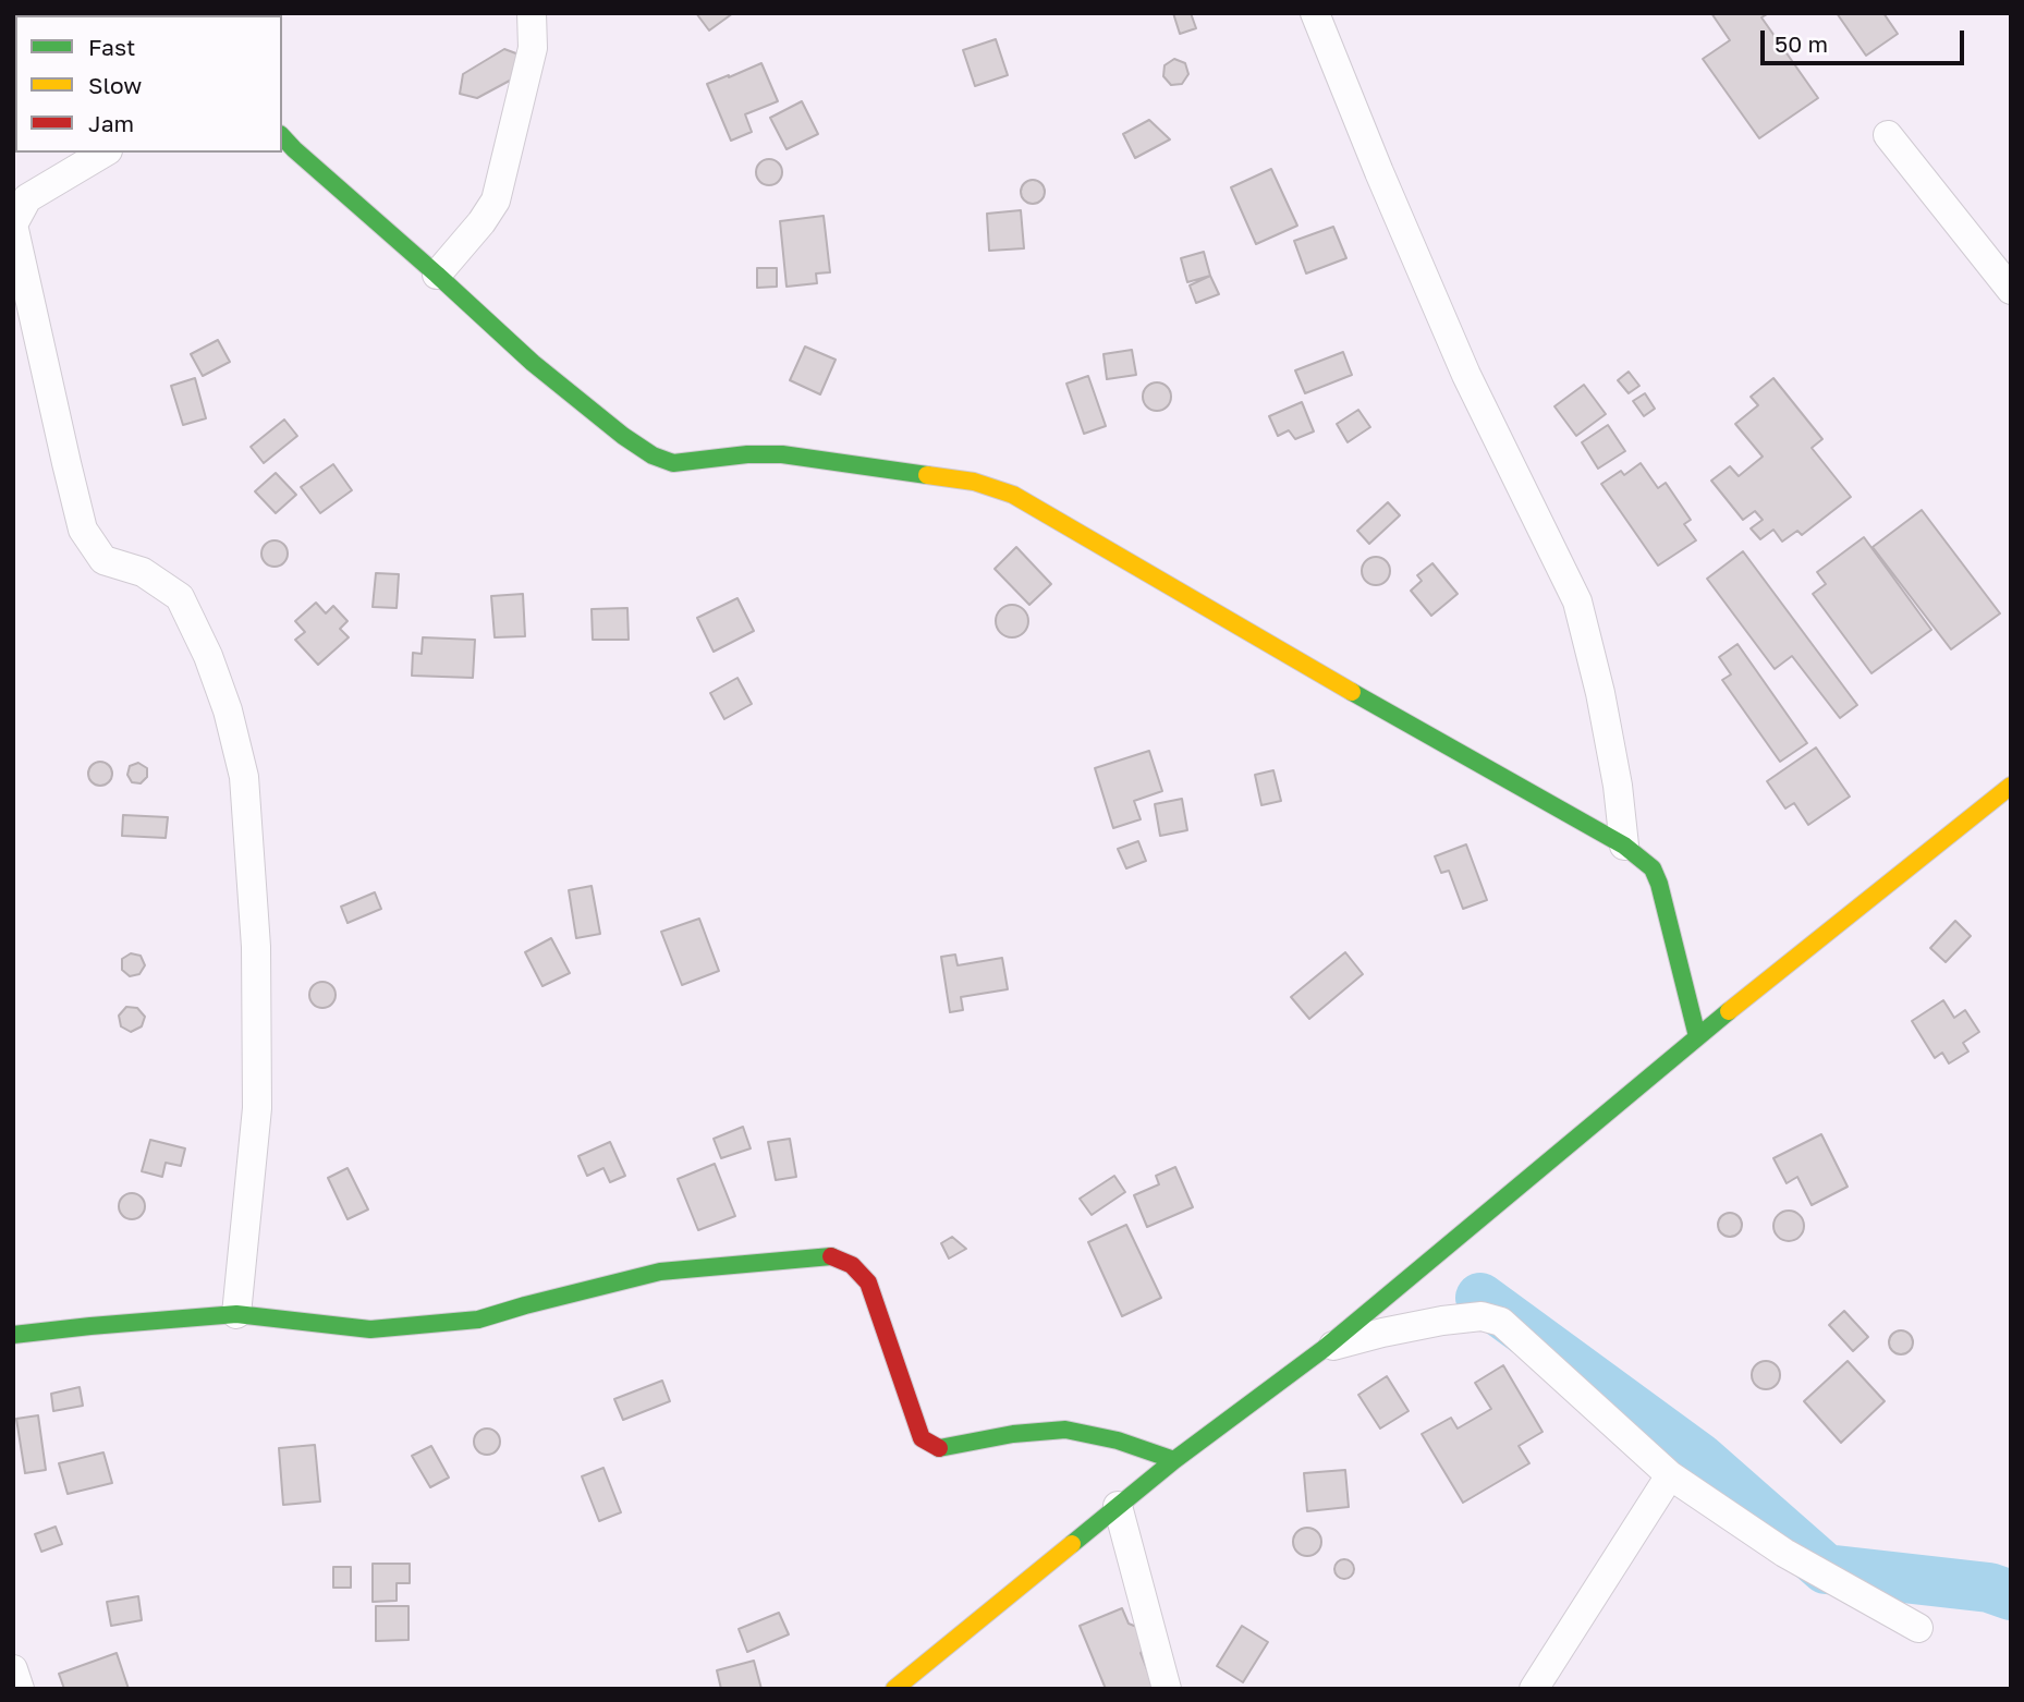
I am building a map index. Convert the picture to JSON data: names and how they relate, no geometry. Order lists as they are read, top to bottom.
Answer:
{
  "legend": ["Fast", "Slow", "Jam"],
  "scale_bar": "50 m"
}
